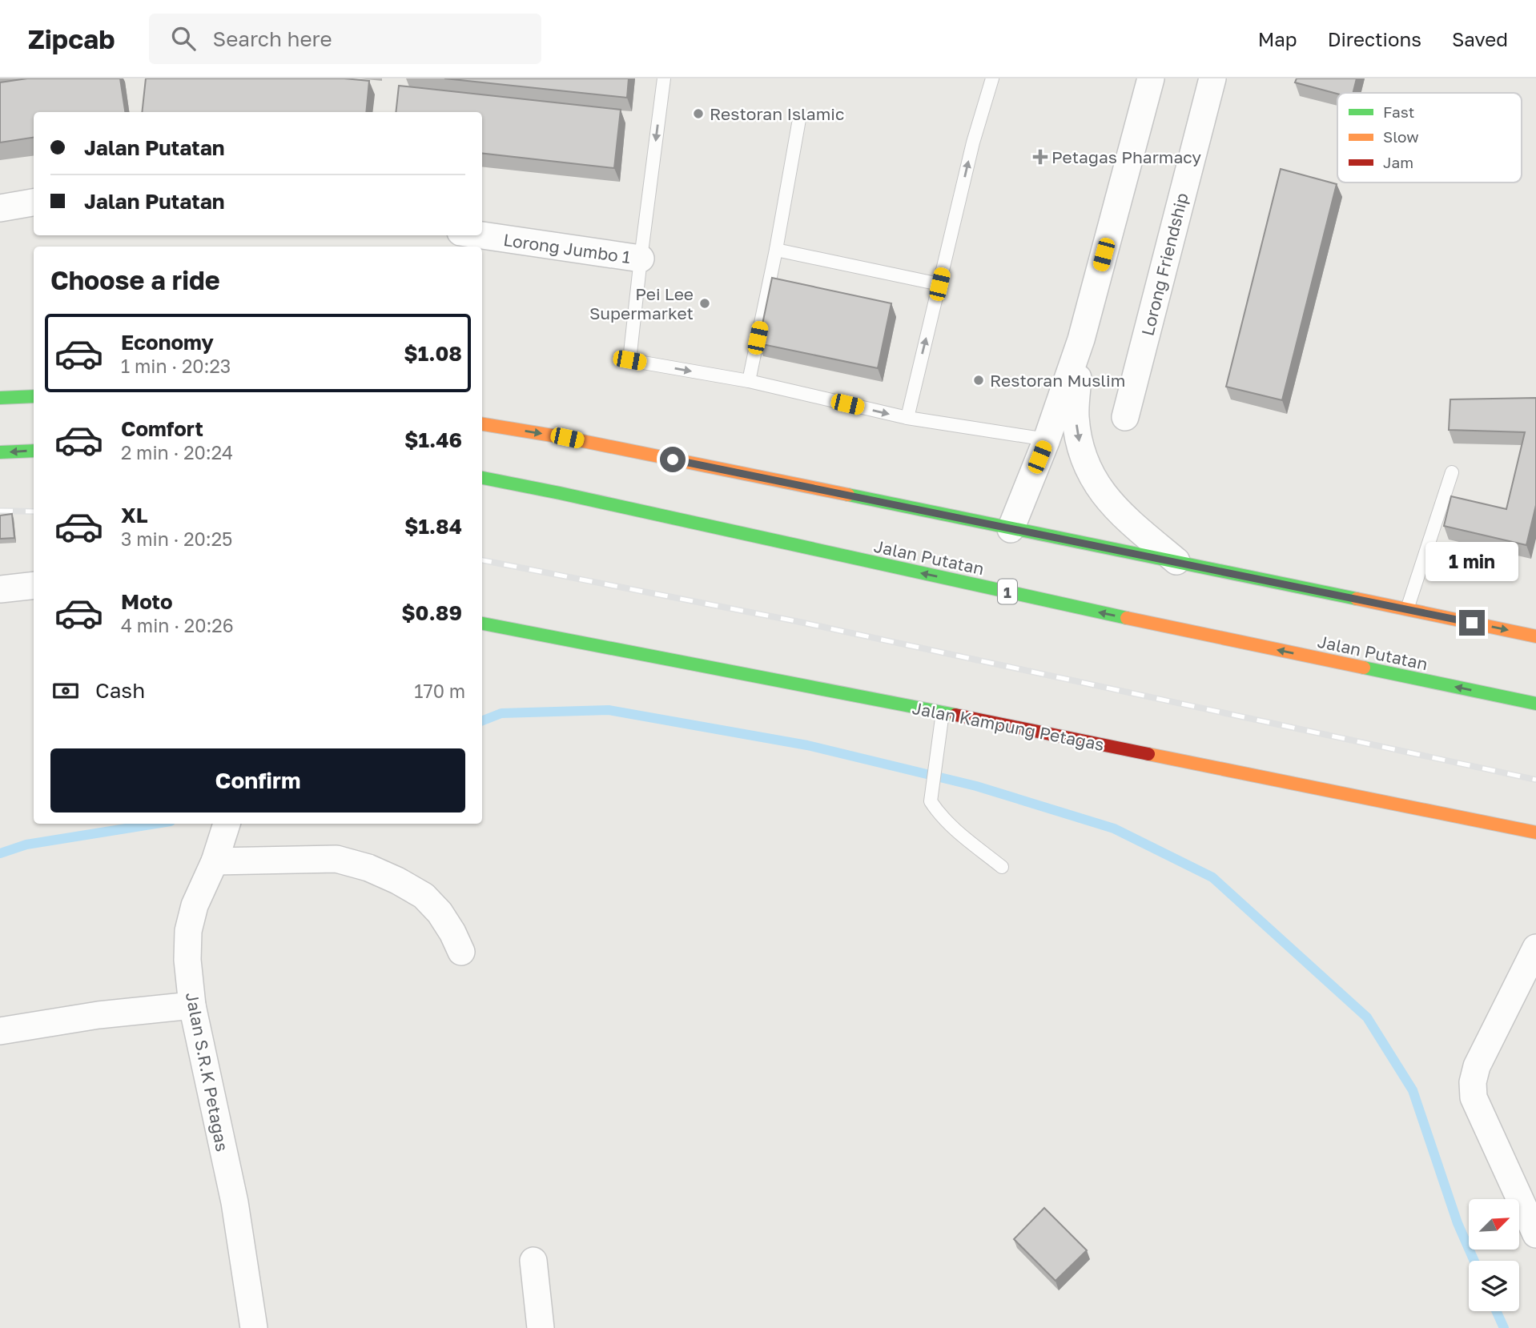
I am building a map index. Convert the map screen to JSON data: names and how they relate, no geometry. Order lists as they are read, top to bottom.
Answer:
{
  "streets": {
    "main road": ["Jalan Putatan", "1", "Jalan Kampung Petagas"],
    "street": ["Lorong Jumbo 1", "Lorong Friendship", "Jalan S.R.K Petagas"]
  },
  "places": {
    "other": ["Restoran Islamic", "Pei Lee Supermarket", "Restoran Muslim"],
    "health": ["Petagas Pharmacy"]
  },
  "legend": ["Fast", "Slow", "Jam"],
  "north": "top right",
  "page": {
    "header": "Zipcab",
    "search": "Search here",
    "nav": ["Map", "Directions", "Saved"],
    "banner": ["Jalan Putatan", "Jalan Putatan"],
    "heading": "Choose a ride",
    "list": [
      {
        "name": "Economy",
        "note": "1 min · 20:23",
        "value": "$1.08"
      },
      {
        "name": "Comfort",
        "note": "2 min · 20:24",
        "value": "$1.46"
      },
      {
        "name": "XL",
        "note": "3 min · 20:25",
        "value": "$1.84"
      },
      {
        "name": "Moto",
        "note": "4 min · 20:26",
        "value": "$0.89"
      }
    ],
    "bubble": "1 min",
    "pay": ["Cash", "170 m"],
    "buttons": "Confirm"
  }
}
